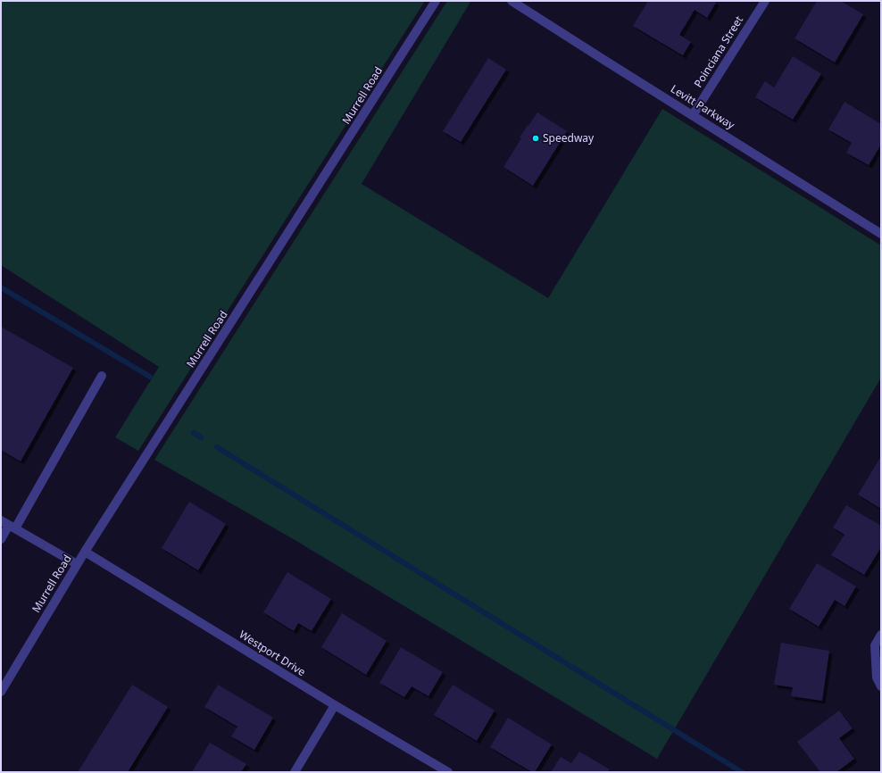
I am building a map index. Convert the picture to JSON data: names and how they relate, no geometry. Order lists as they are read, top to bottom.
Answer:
{
  "streets": {
    "street": [
      "Poinciana Street",
      "Murrell Road",
      "Levitt Parkway",
      "Westport Drive"
    ]
  },
  "crossings": [
    ["Poinciana Street", "Levitt Parkway"],
    ["Murrell Road", "Westport Drive"]
  ],
  "places": ["Speedway"]
}
